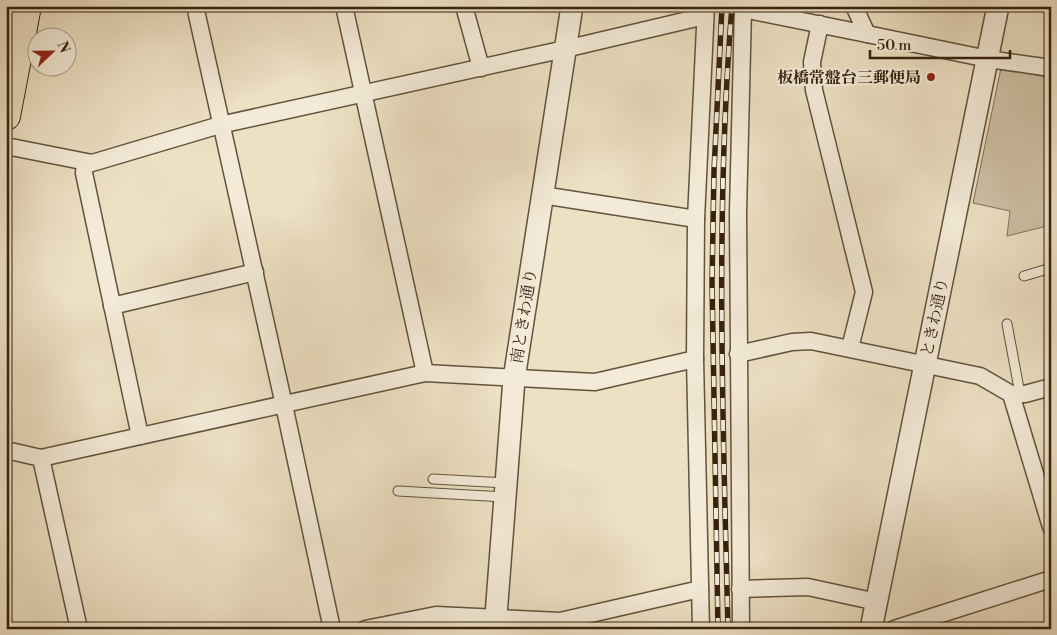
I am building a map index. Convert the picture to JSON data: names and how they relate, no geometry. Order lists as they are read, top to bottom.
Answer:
{
  "streets": {
    "street": ["南ときわ通り", "ときわ通り"]
  },
  "places": ["板橋常盤台三郵便局"],
  "scale_bar": "50 m",
  "north": "right"
}
